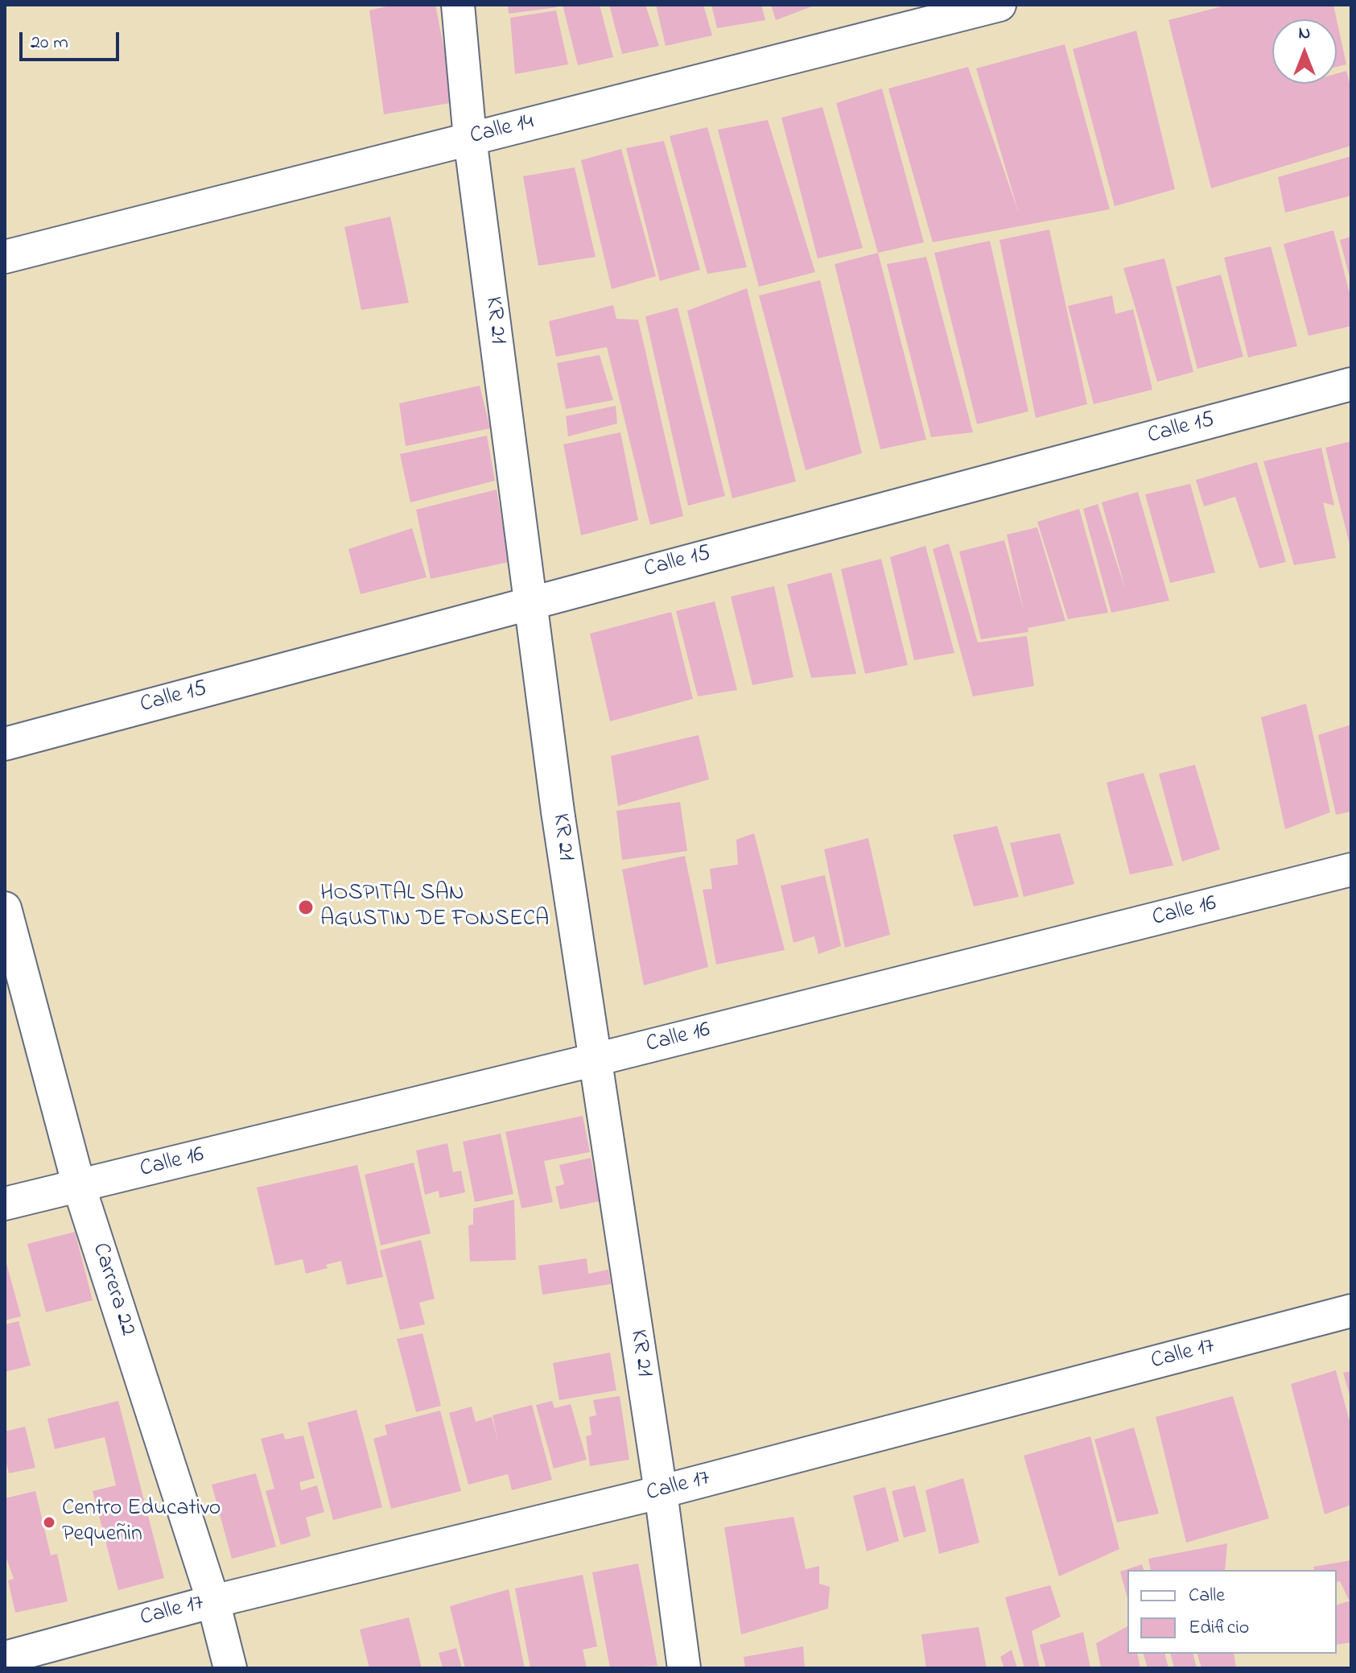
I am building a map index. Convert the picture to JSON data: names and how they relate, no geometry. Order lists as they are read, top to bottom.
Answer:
{
  "streets": {
    "street": [
      "Calle 14",
      "KR 21",
      "Calle 15",
      "Calle 16",
      "Carrera 22",
      "Calle 17"
    ]
  },
  "crossings": [
    ["Calle 14", "KR 21"],
    ["KR 21", "Calle 15"],
    ["KR 21", "Calle 16"],
    ["KR 21", "Calle 17"],
    ["Calle 16", "Carrera 22"],
    ["Carrera 22", "Calle 17"]
  ],
  "places": ["HOSPITAL SAN AGUSTIN DE FONSECA", "Centro Educativo Pequeñin"],
  "legend": ["Calle", "Edificio"],
  "scale_bar": "20 m",
  "north": "top"
}
